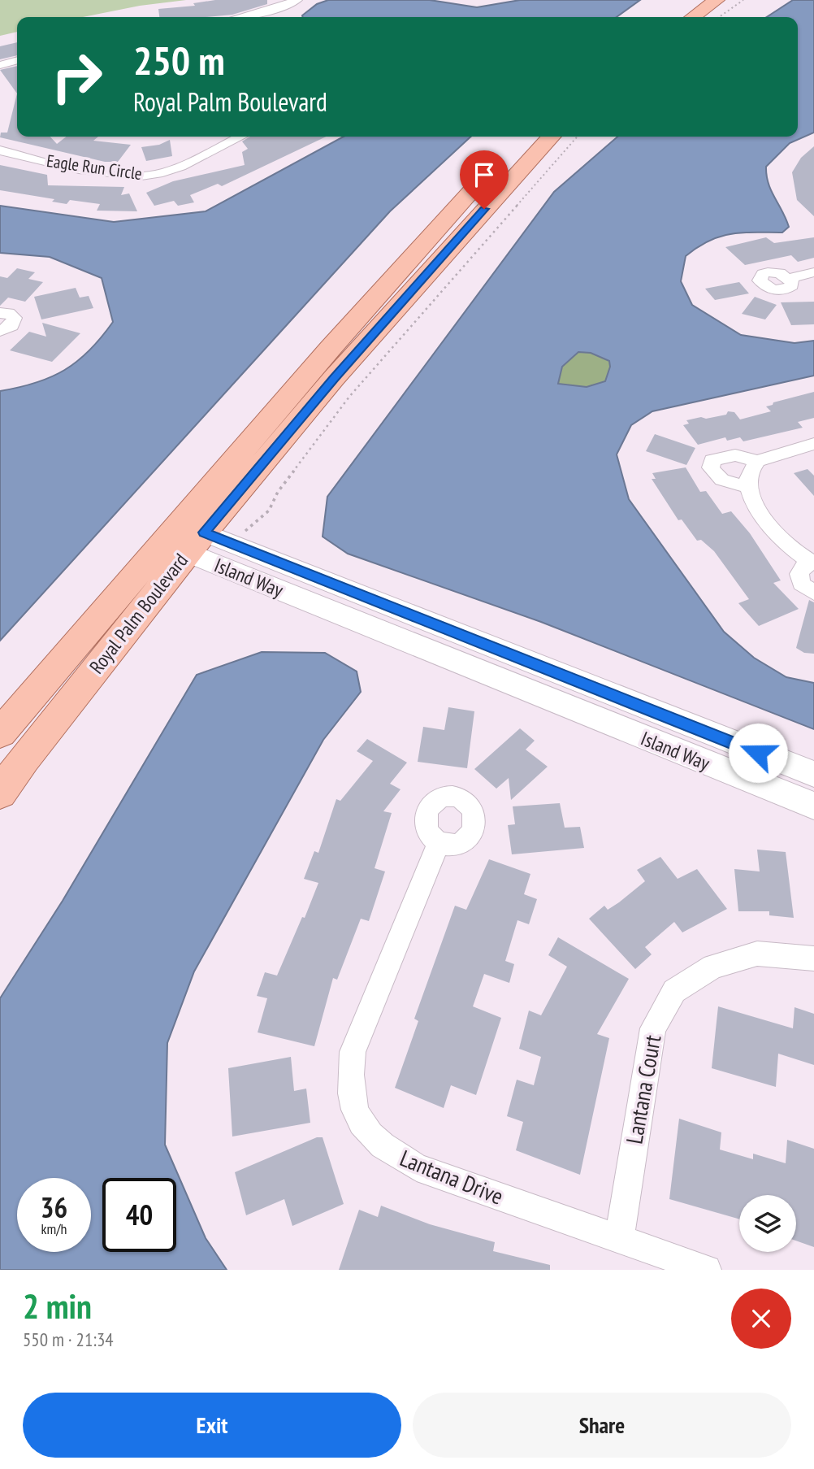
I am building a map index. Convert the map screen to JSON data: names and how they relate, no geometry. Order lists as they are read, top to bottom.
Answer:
{
  "streets": {
    "main road": ["Royal Palm Boulevard"],
    "street": [
      "Eagle Run Circle",
      "Island Way",
      "Lantana Court",
      "Lantana Drive"
    ]
  },
  "crossings": [
    ["Island Way", "Royal Palm Boulevard"],
    ["Lantana Court", "Lantana Drive"]
  ],
  "page": {
    "turn": ["250 m", "Royal Palm Boulevard"],
    "speed": "36 km/h",
    "limit": "40",
    "heading": ["2 min", "550 m · 21:34"],
    "buttons": ["Exit", "Share"]
  }
}
